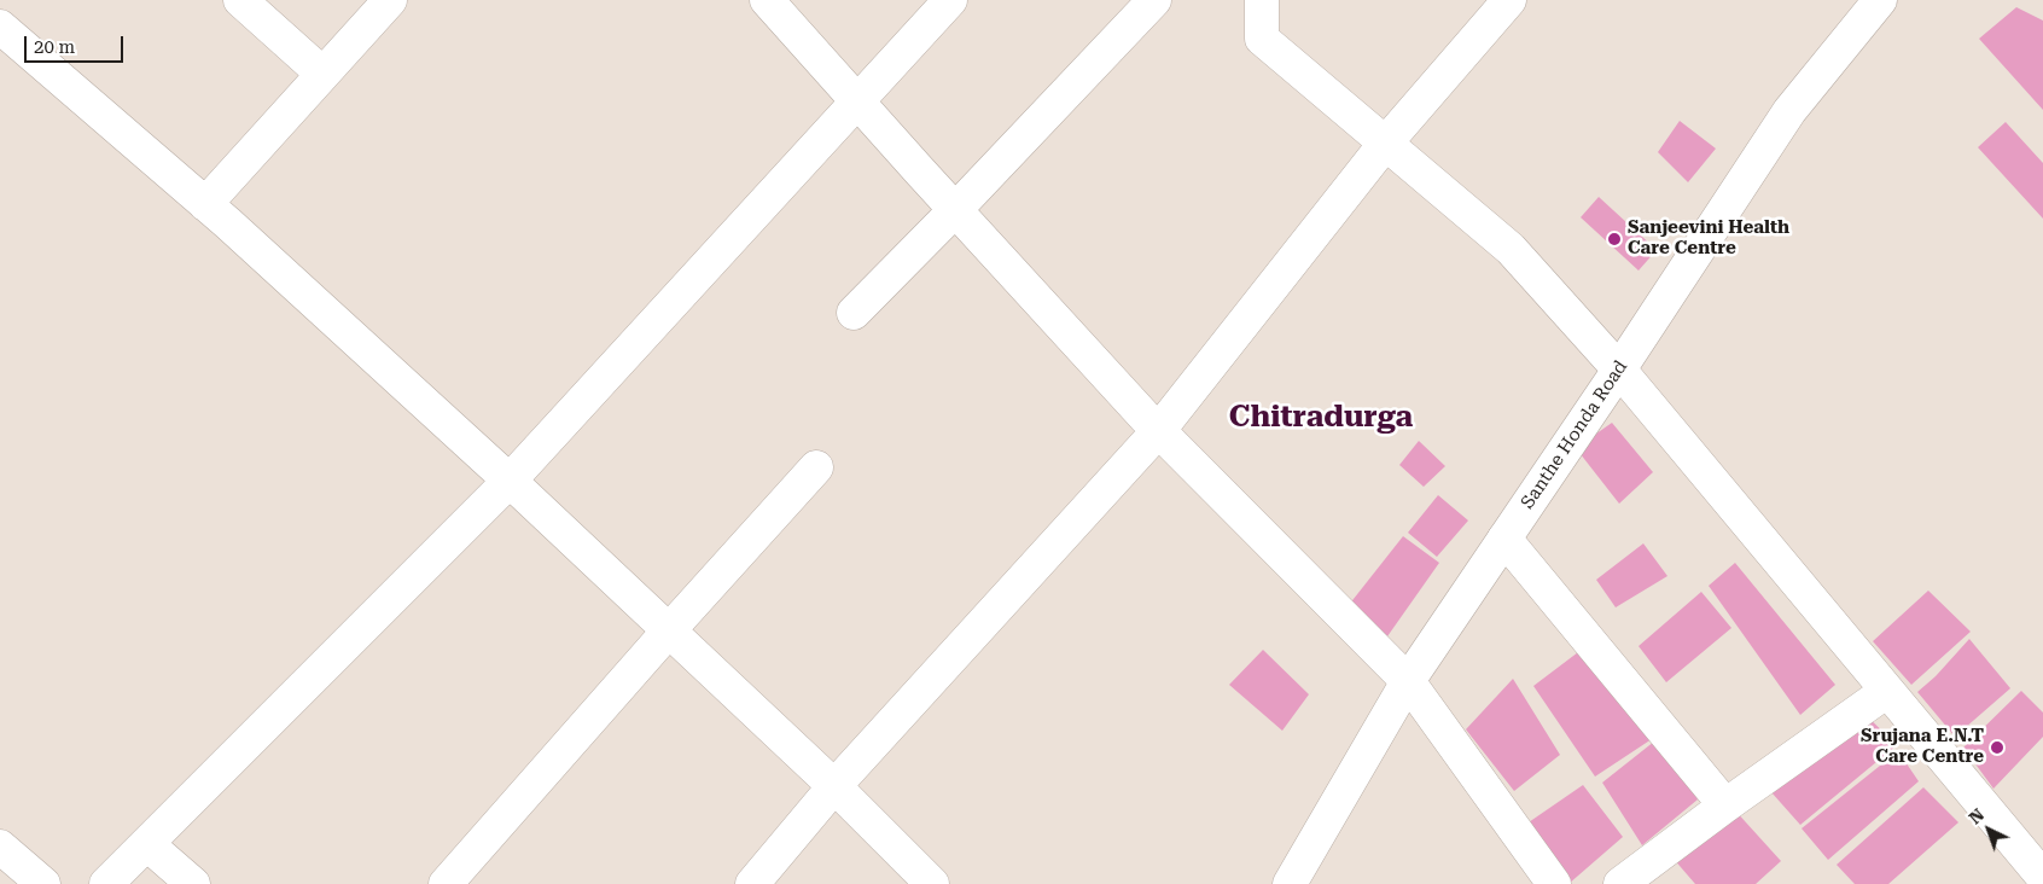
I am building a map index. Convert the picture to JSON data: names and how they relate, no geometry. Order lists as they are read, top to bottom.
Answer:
{
  "streets": {
    "street": ["Santhe Honda Road"]
  },
  "districts": ["Chitradurga"],
  "places": ["Sanjeevini Health Care Centre", "Srujana E.N.T Care Centre"],
  "scale_bar": "20 m",
  "north": "top left"
}
